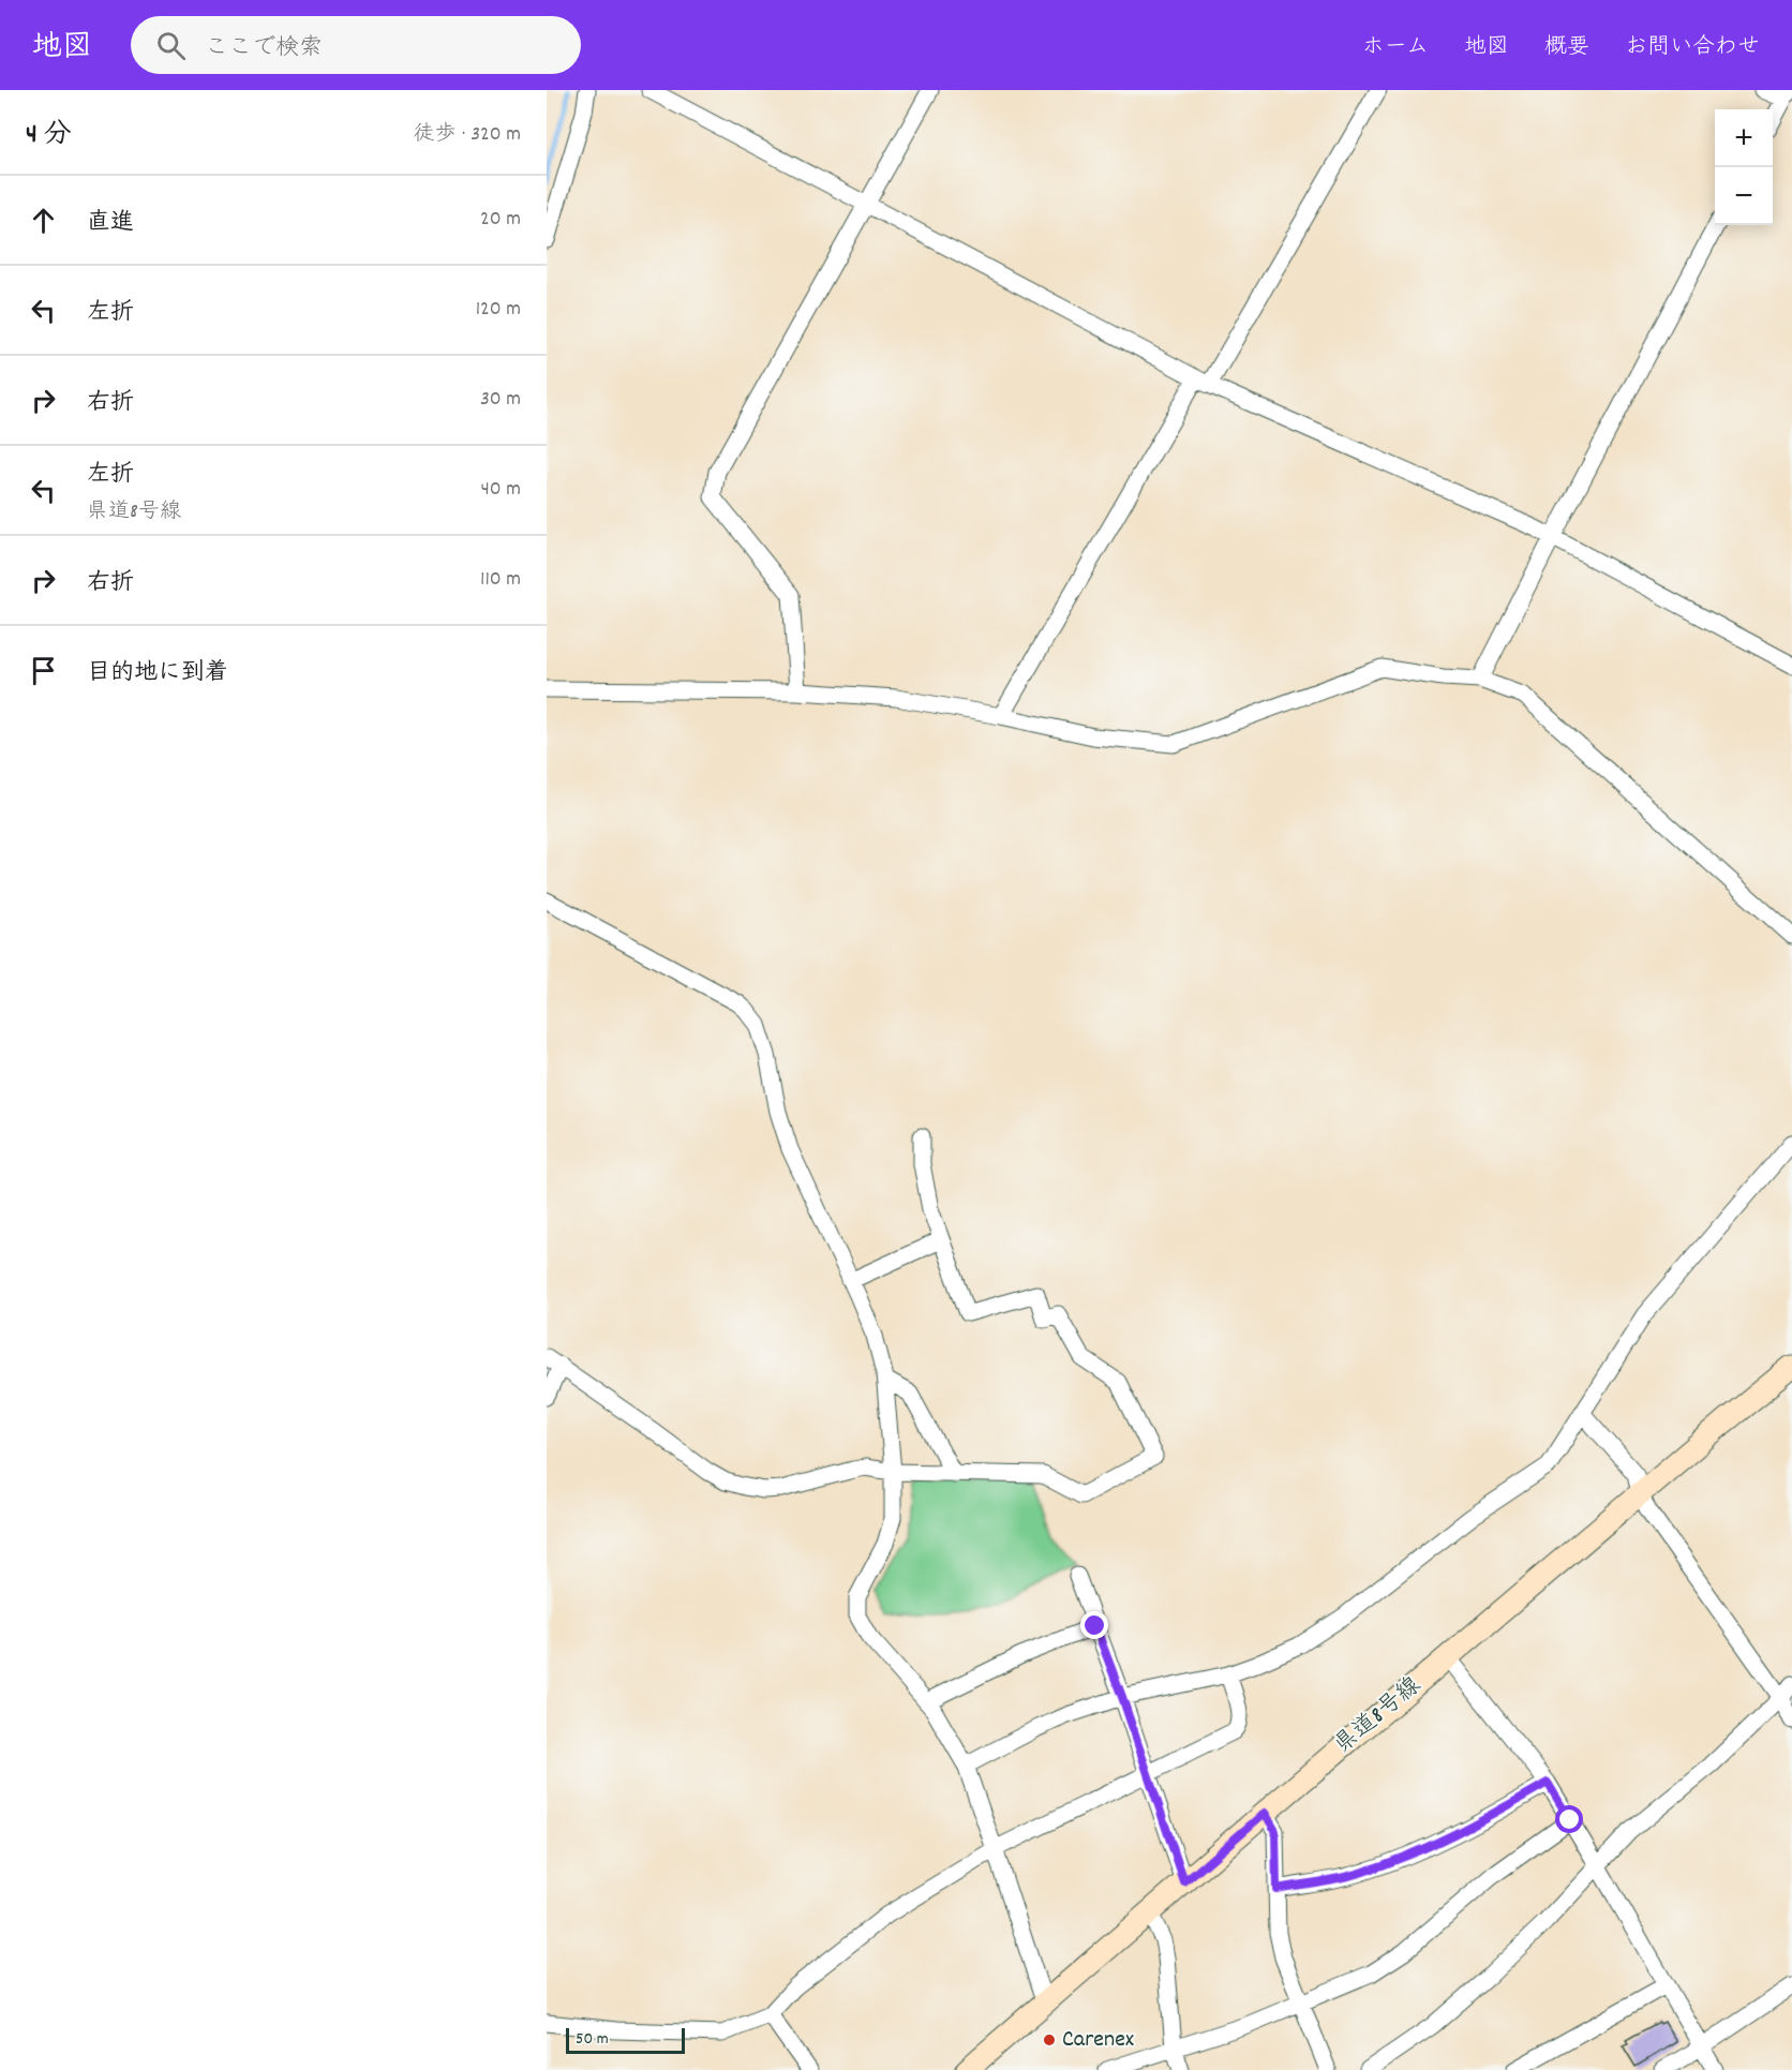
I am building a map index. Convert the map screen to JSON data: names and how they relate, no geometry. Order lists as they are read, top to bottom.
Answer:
{
  "streets": {
    "main road": ["県道8号線"]
  },
  "places": ["Carenex"],
  "scale_bar": "50 m",
  "page": {
    "header": "地図",
    "search": "ここで検索",
    "nav": [
      "ホーム",
      "地図",
      "概要",
      "お問い合わせ"
    ],
    "heading": ["4 分", "徒歩 · 320 m"],
    "map_buttons": ["+", "−"],
    "list": [
      ["直進", "20 m"],
      ["左折", "120 m"],
      ["右折", "30 m"],
      ["左折", "県道8号線", "40 m"],
      ["右折", "110 m"],
      "目的地に到着"
    ],
    "scale": "50 m"
  }
}
